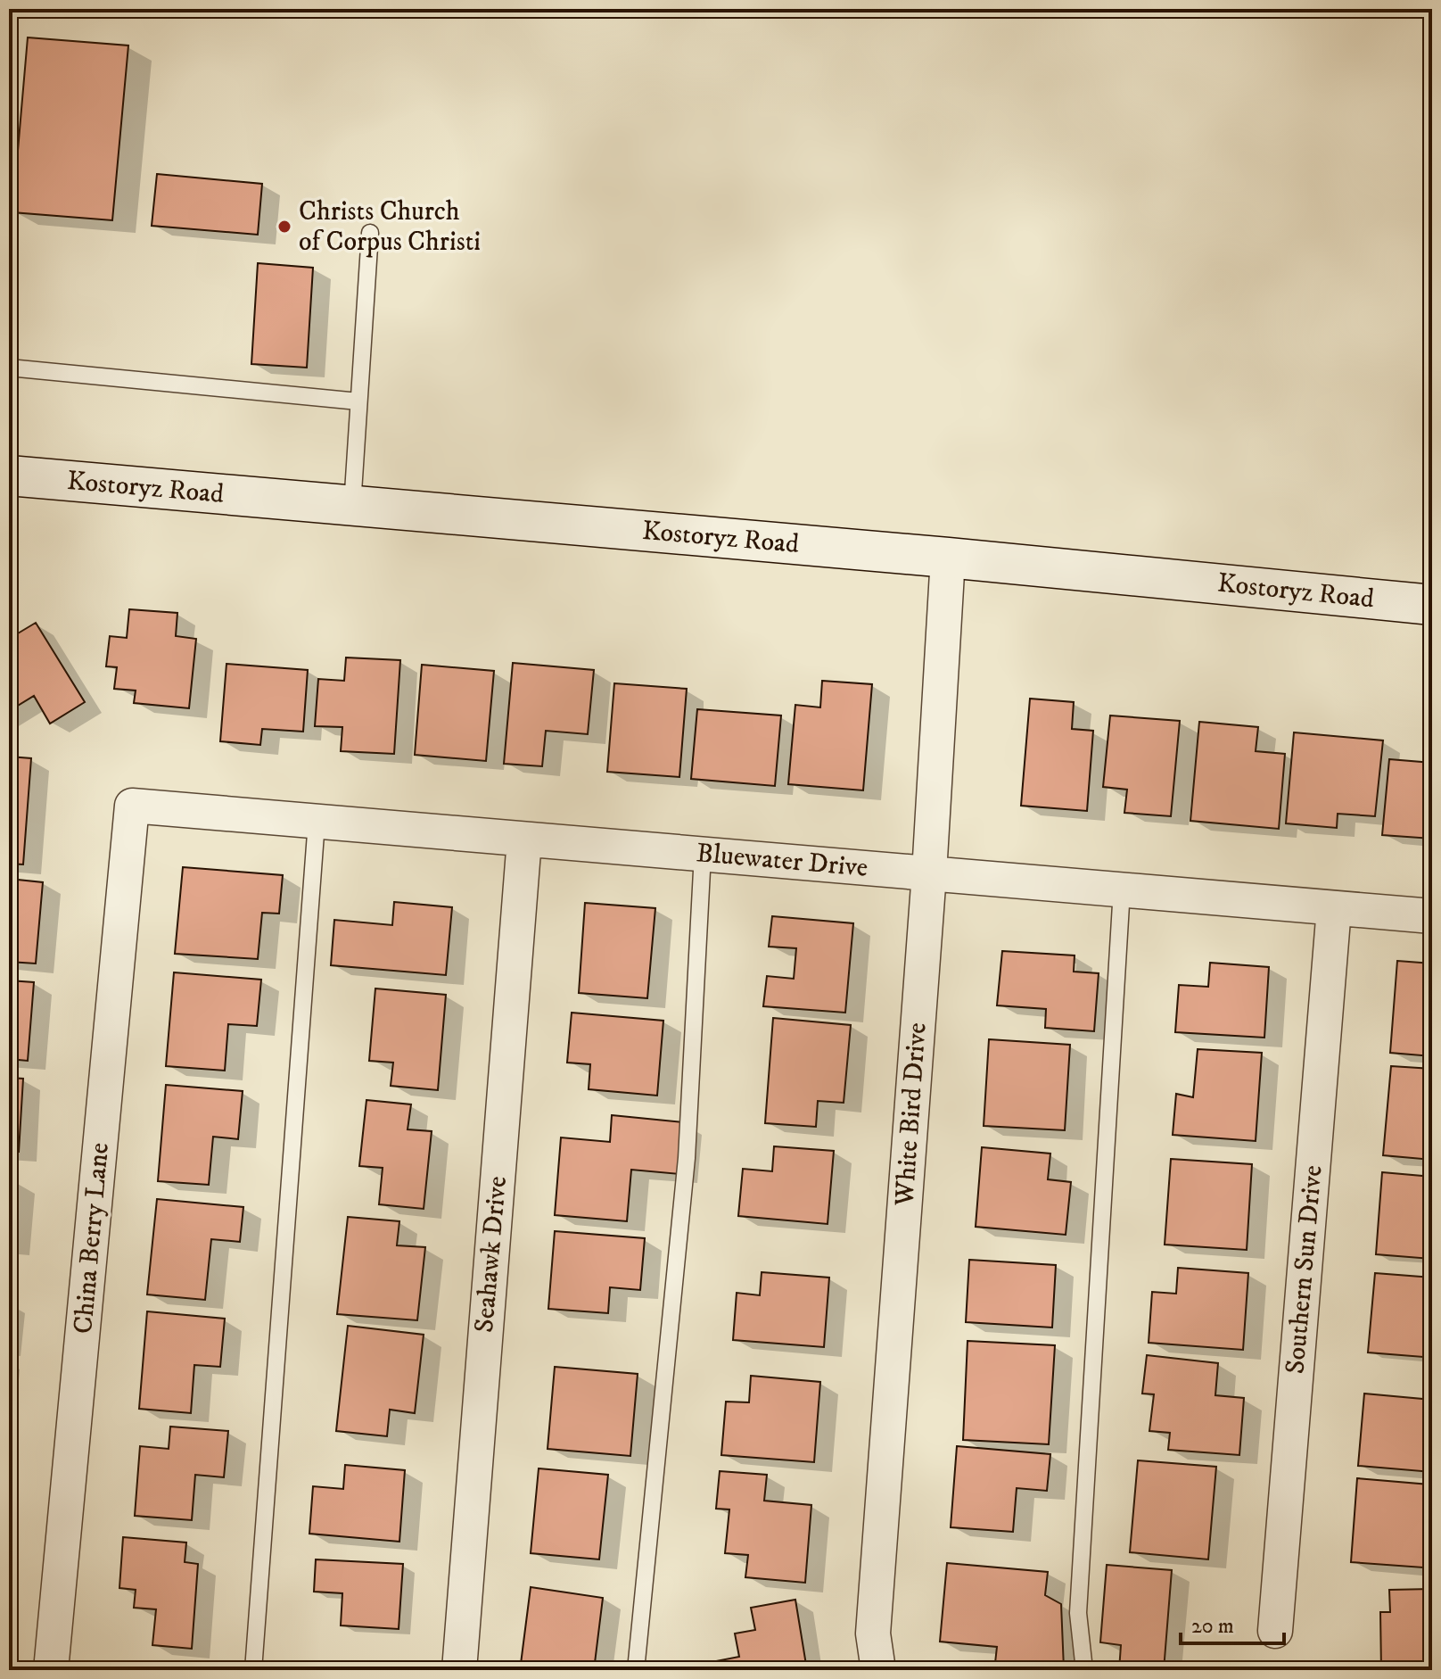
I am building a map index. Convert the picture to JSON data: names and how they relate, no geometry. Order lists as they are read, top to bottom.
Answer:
{
  "streets": {
    "main road": ["Kostoryz Road"],
    "street": [
      "Bluewater Drive",
      "White Bird Drive",
      "China Berry Lane",
      "Seahawk Drive",
      "Southern Sun Drive"
    ]
  },
  "crossings": [
    ["Kostoryz Road", "White Bird Drive"],
    ["Bluewater Drive", "White Bird Drive"],
    ["Bluewater Drive", "China Berry Lane"],
    ["Bluewater Drive", "Seahawk Drive"],
    ["Bluewater Drive", "Southern Sun Drive"]
  ],
  "places": ["Christs Church of Corpus Christi"],
  "scale_bar": "20 m"
}
